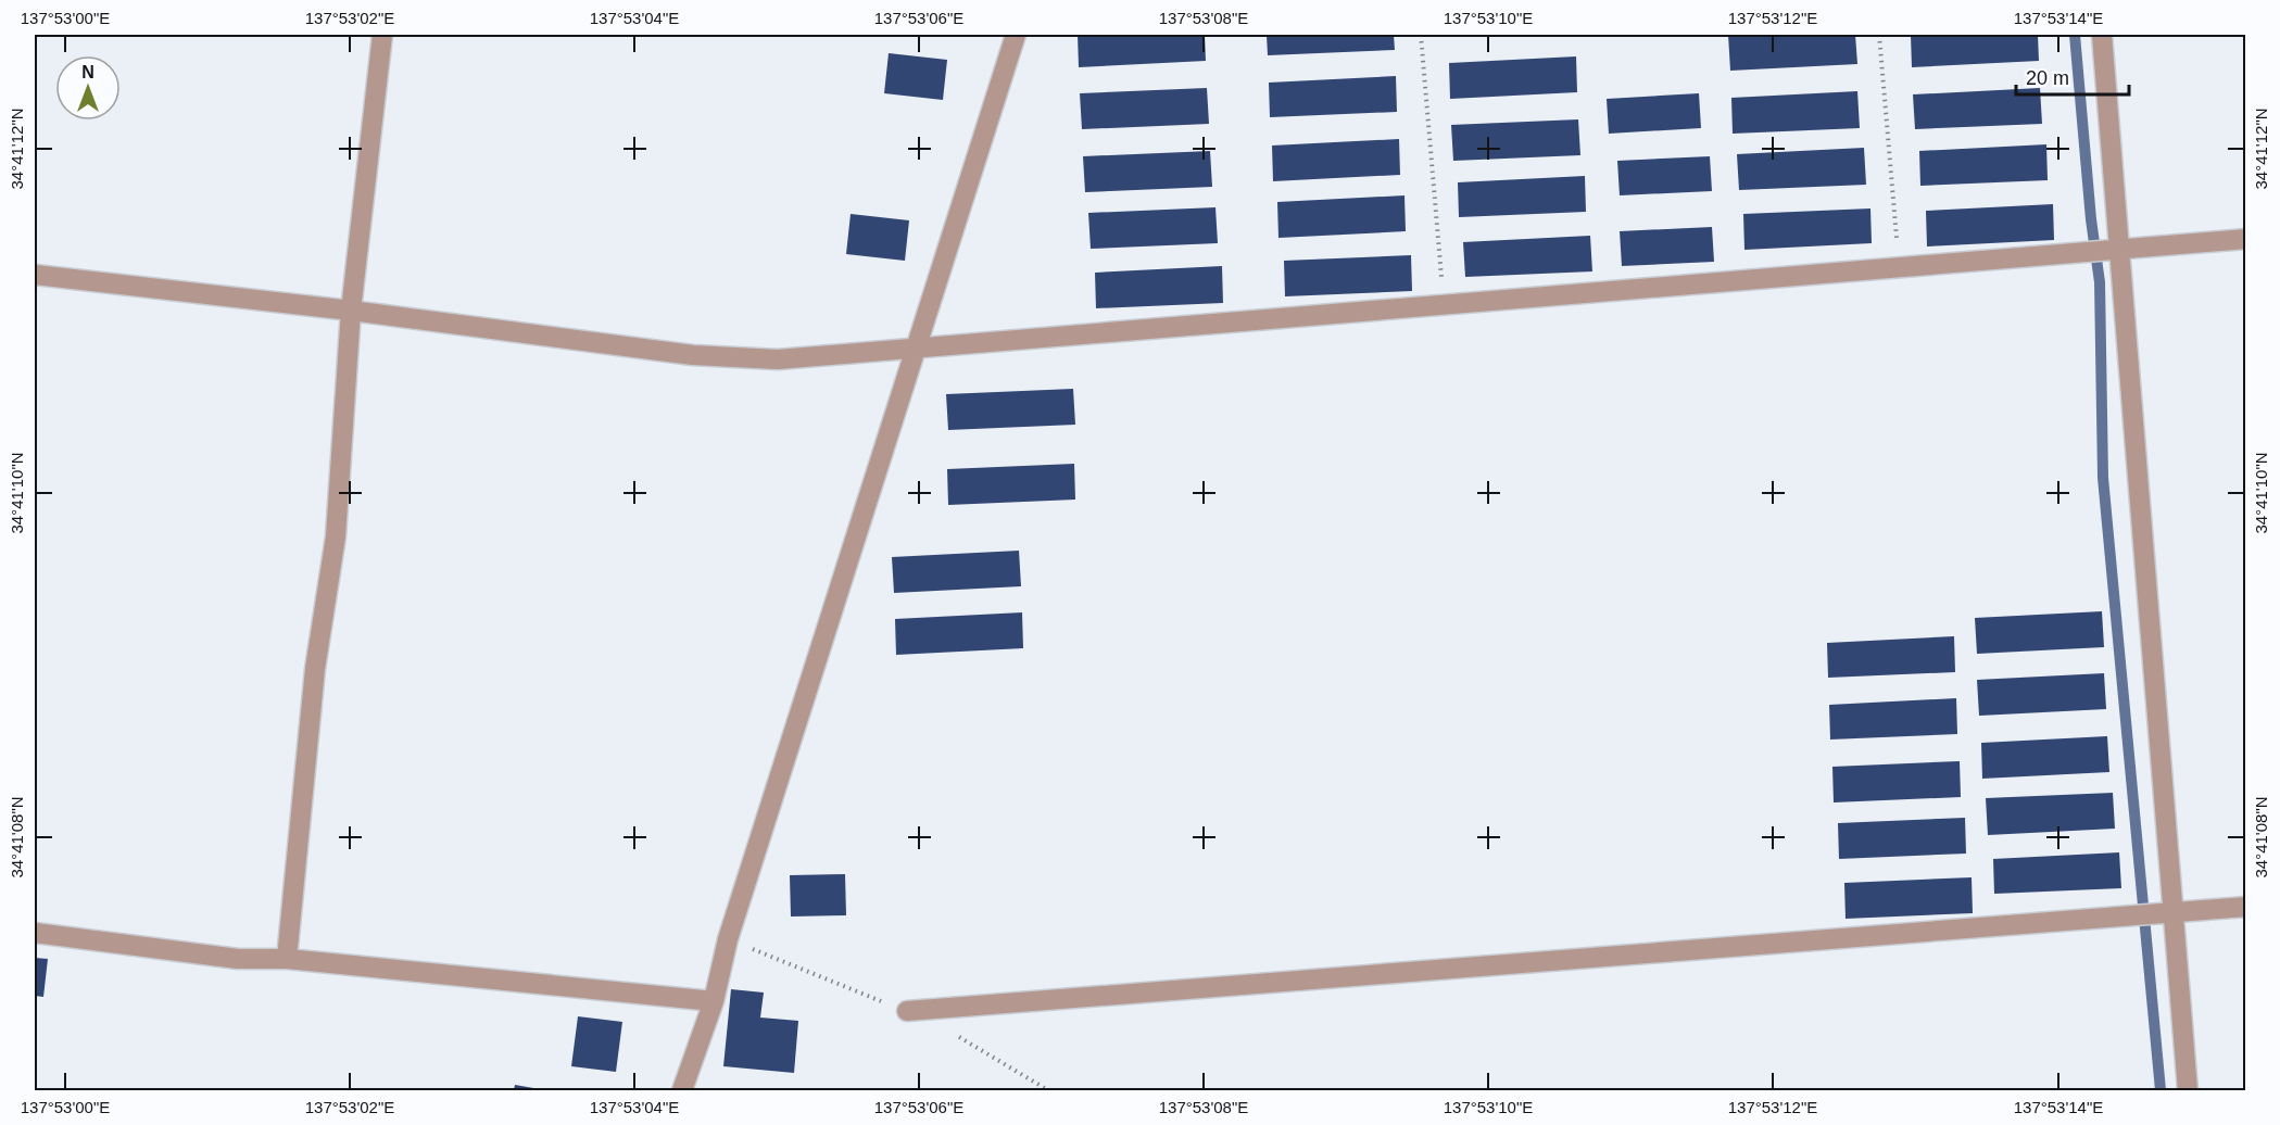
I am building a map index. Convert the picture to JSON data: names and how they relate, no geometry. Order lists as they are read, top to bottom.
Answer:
{
  "scale_bar": "20 m",
  "north": "top",
  "coordinates": [
    "137°53'00\"E",
    "137°53'02\"E",
    "137°53'04\"E",
    "137°53'06\"E",
    "137°53'08\"E",
    "137°53'10\"E",
    "137°53'12\"E",
    "137°53'14\"E",
    "34°41'12\"N",
    "34°41'10\"N",
    "34°41'08\"N"
  ]
}
